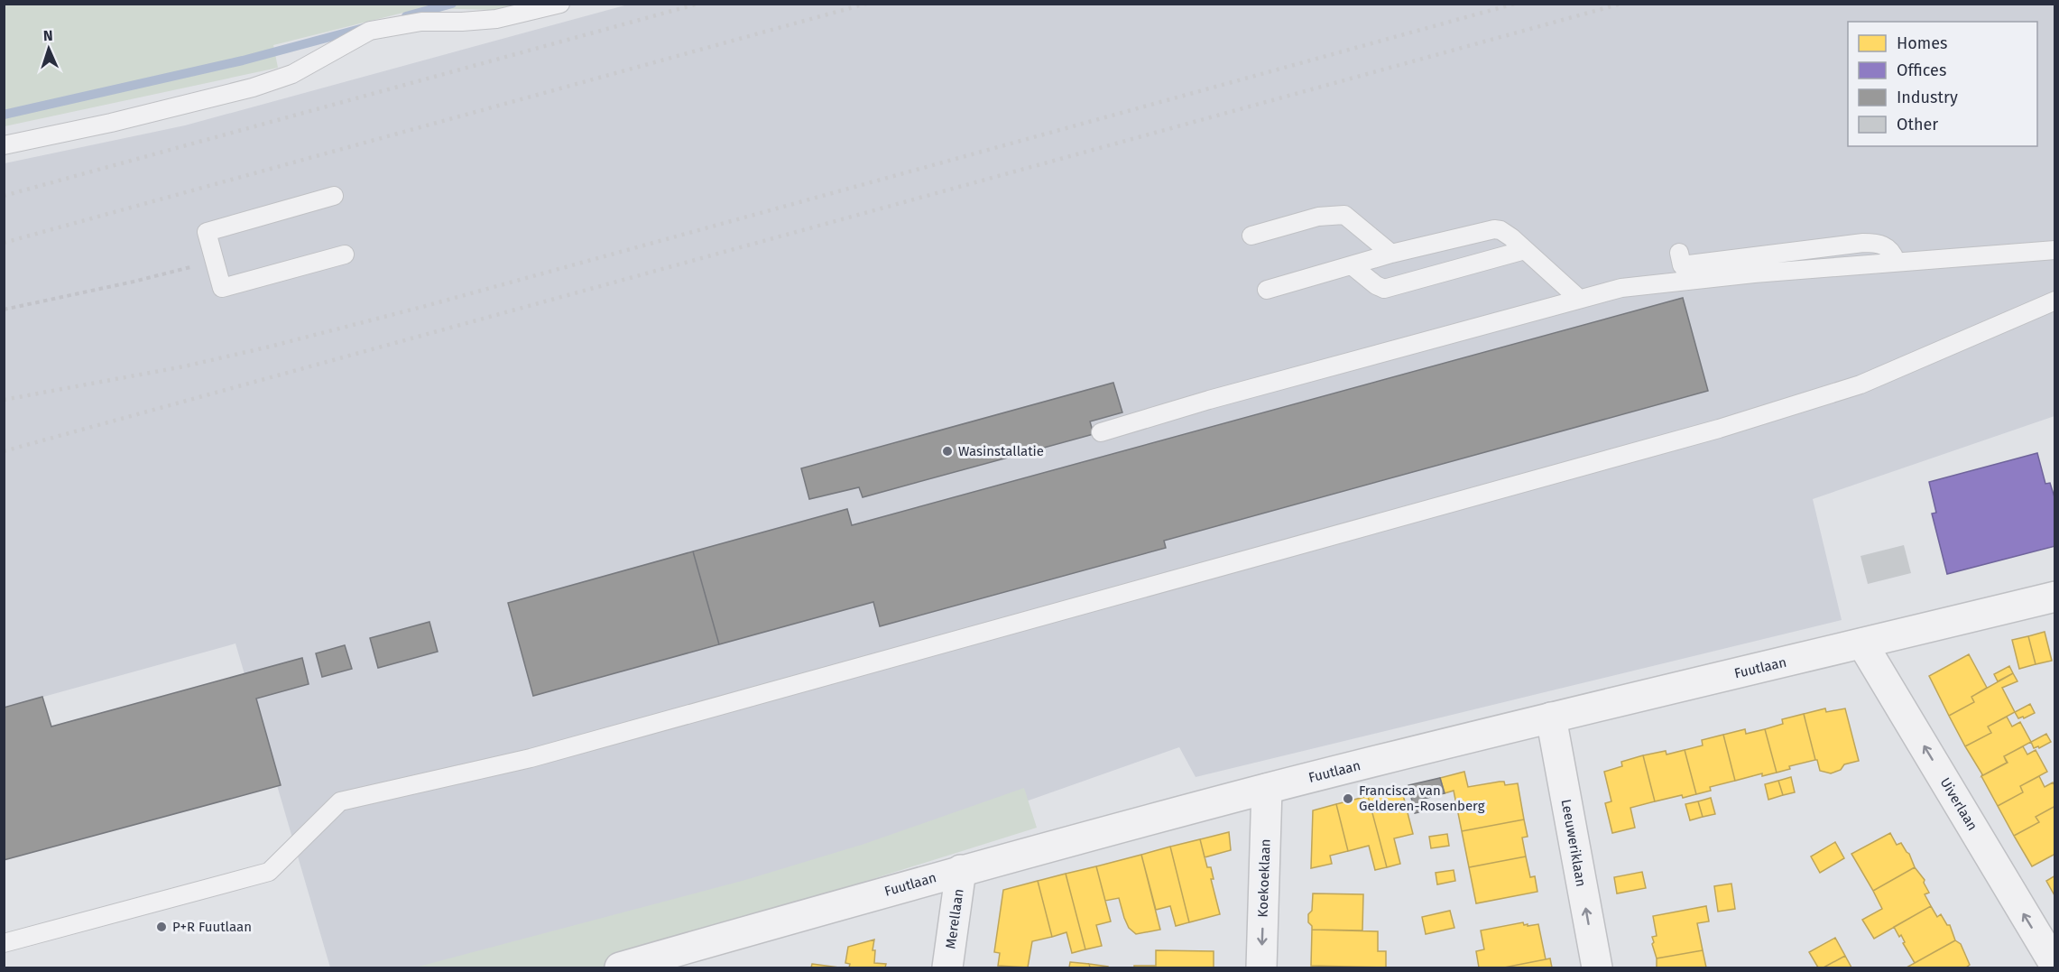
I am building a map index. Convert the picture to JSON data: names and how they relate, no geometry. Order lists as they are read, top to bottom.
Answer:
{
  "streets": {
    "street": [
      "Fuutlaan",
      "Uiverlaan",
      "Leeuweriklaan",
      "Koekoeklaan",
      "Merellaan"
    ]
  },
  "crossings": [
    ["Fuutlaan", "Uiverlaan"],
    ["Fuutlaan", "Leeuweriklaan"],
    ["Fuutlaan", "Koekoeklaan"],
    ["Fuutlaan", "Merellaan"]
  ],
  "one_way": ["Uiverlaan", "Leeuweriklaan", "Koekoeklaan"],
  "places": ["Wasinstallatie", "Francisca van Gelderen-Rosenberg", "P+R Fuutlaan"],
  "legend": [
    "Homes",
    "Offices",
    "Industry",
    "Other"
  ],
  "north": "top"
}
